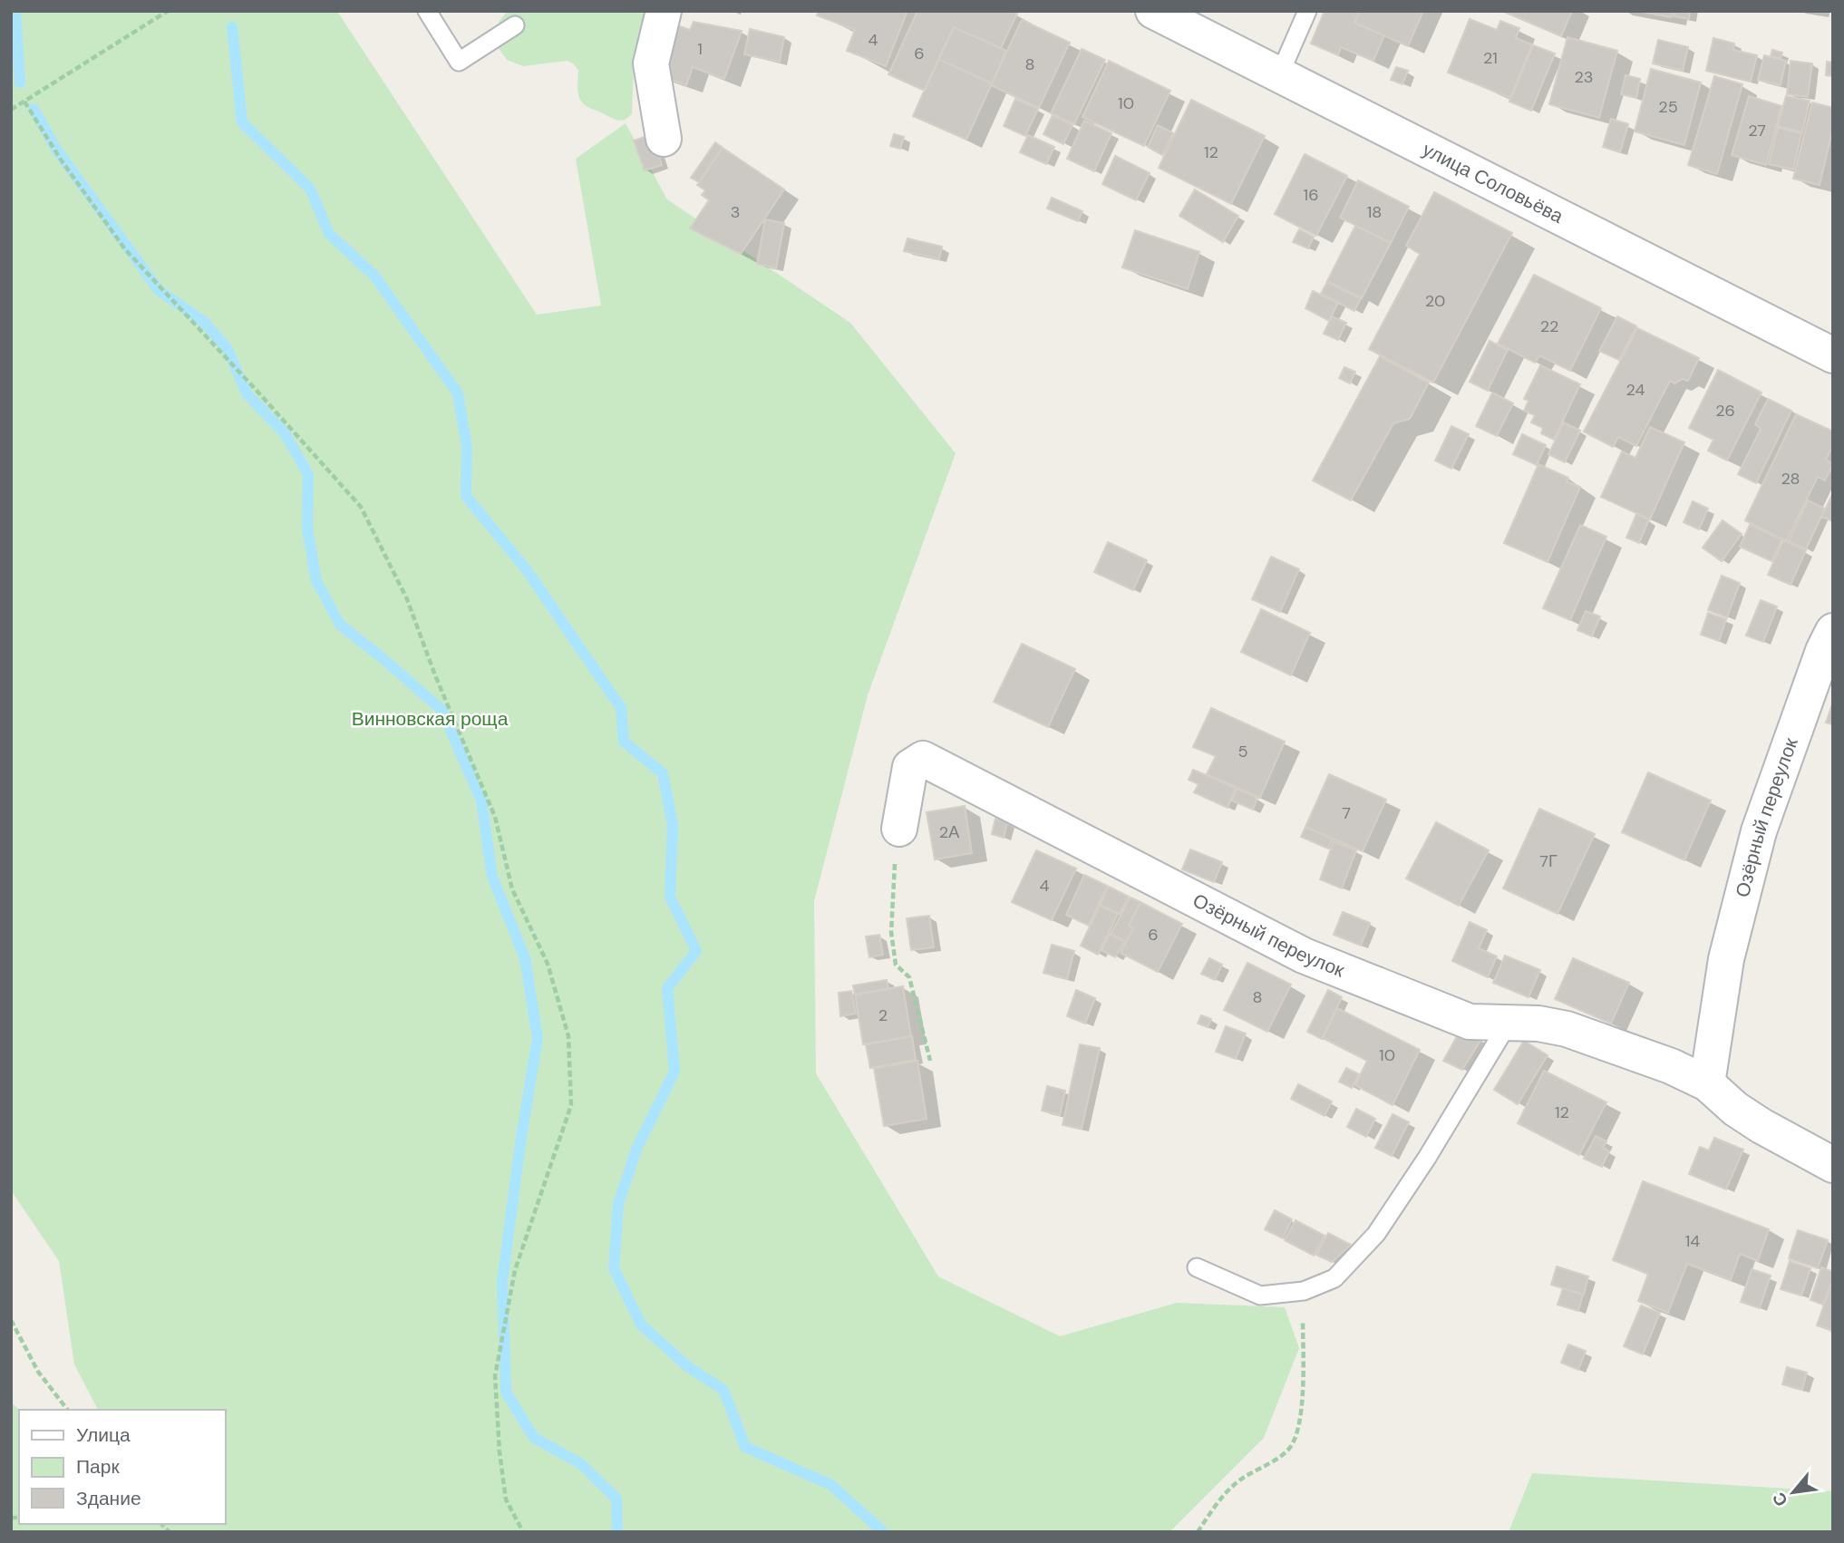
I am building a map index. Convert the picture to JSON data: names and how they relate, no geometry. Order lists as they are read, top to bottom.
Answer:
{
  "streets": {
    "street": ["улица Соловьёва", "Озёрный переулок"]
  },
  "parks": ["Винновская роща"],
  "house_numbers": [
    "4",
    "1",
    "6",
    "21",
    "8",
    "23",
    "10",
    "25",
    "27",
    "12",
    "16",
    "3",
    "18",
    "20",
    "22",
    "24",
    "26",
    "28",
    "5",
    "7",
    "2А",
    "7Г",
    "4",
    "6",
    "8",
    "2",
    "10",
    "12",
    "14"
  ],
  "legend": ["Улица", "Парк", "Здание"],
  "north": "bottom left"
}
